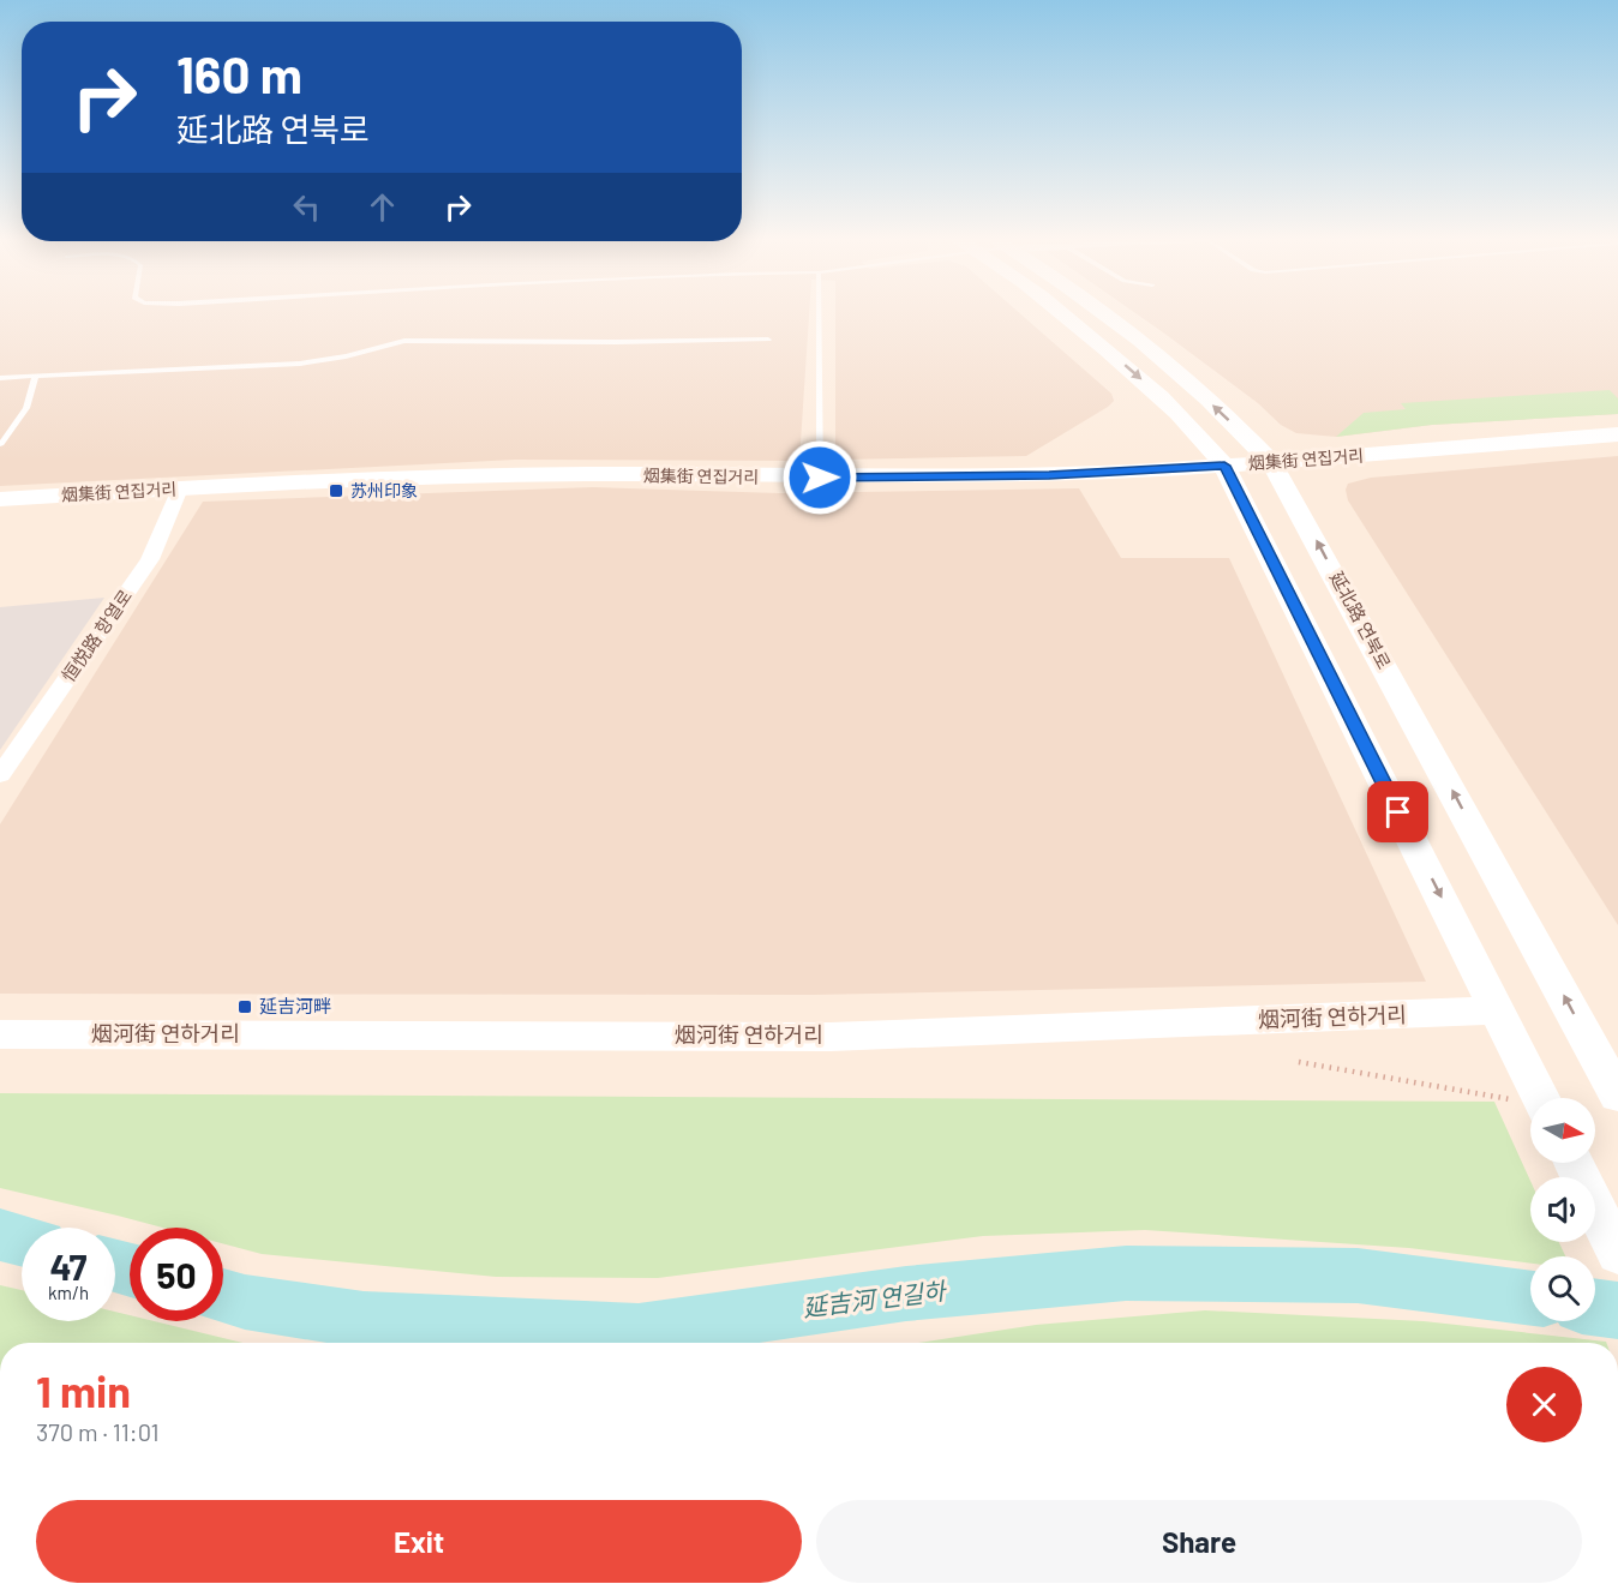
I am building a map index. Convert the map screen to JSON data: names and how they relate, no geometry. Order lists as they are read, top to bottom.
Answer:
{
  "streets": {
    "main road": ["烟集街 연집거리", "延北路 연북로", "烟河街 연하거리"],
    "street": ["恒悦路 항열로"]
  },
  "crossings": [
    ["烟集街 연집거리", "延北路 연북로"],
    ["烟集街 연집거리", "恒悦路 항열로"],
    ["延北路 연북로", "烟河街 연하거리"]
  ],
  "water": ["延吉河 연길하"],
  "places": {
    "transit": ["苏州印象", "延吉河畔"]
  },
  "north": "right",
  "page": {
    "turn": ["160 m", "延北路 연북로"],
    "speed": "47 km/h",
    "limit": "50",
    "heading": ["1 min", "370 m · 11:01"],
    "buttons": ["Exit", "Share"]
  }
}
